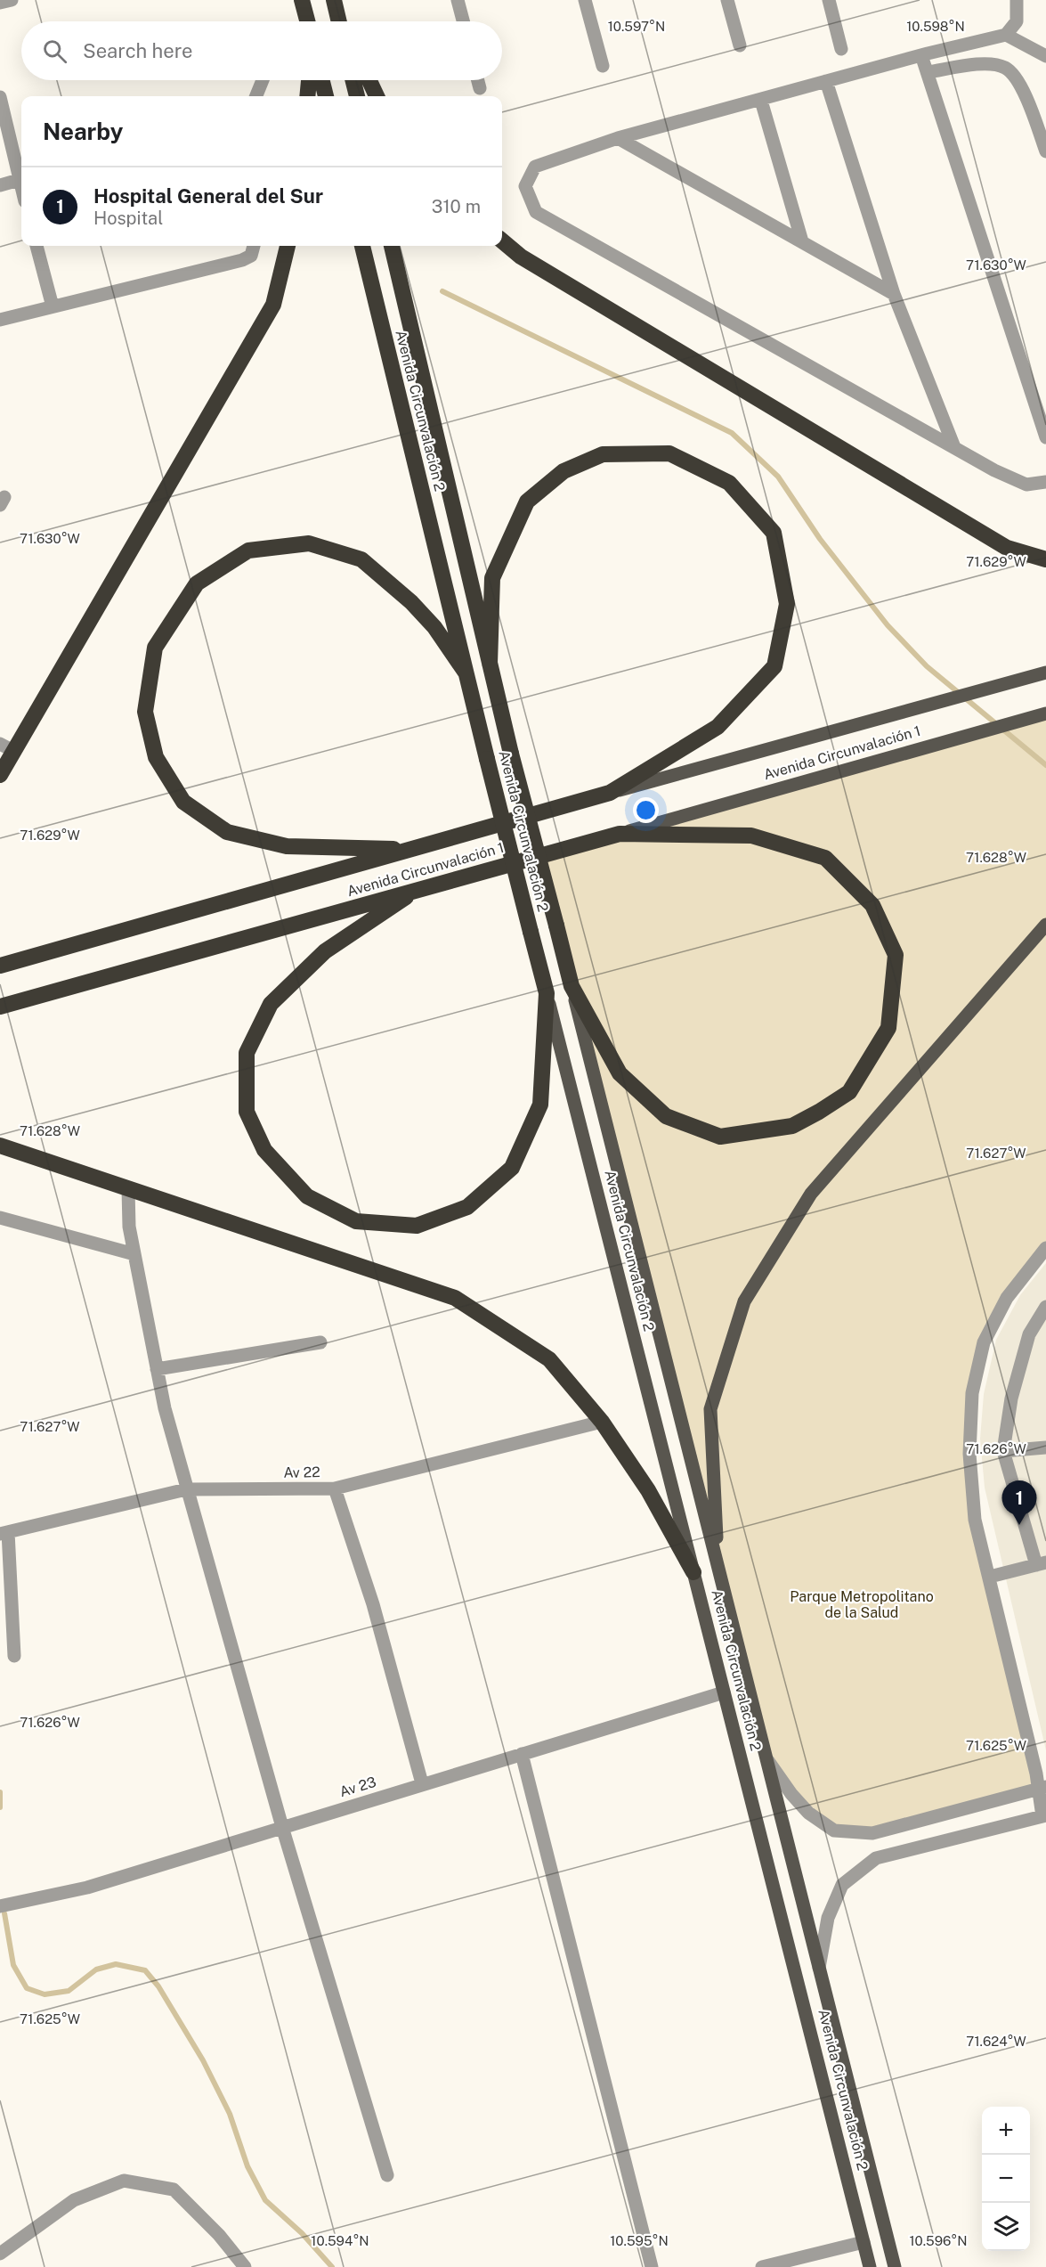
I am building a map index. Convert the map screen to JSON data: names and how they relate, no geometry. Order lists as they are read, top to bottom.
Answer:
{
  "streets": {
    "highway": ["Avenida Circunvalación 2", "Avenida Circunvalación 1"],
    "street": ["Av 22", "Av 23"]
  },
  "crossings": [
    ["Avenida Circunvalación 2", "Av 23"]
  ],
  "parks": ["Parque Metropolitano de la Salud"],
  "page": {
    "search": "Search here",
    "heading": "Nearby",
    "list": [
      {
        "mark": "1",
        "name": "Hospital General del Sur",
        "note": "Hospital",
        "value": "310 m"
      }
    ],
    "pins": "1",
    "map_buttons": ["+", "−"]
  },
  "coordinates": [
    "10.598°N",
    "10.597°N",
    "71.630°W",
    "71.629°W",
    "71.628°W",
    "71.627°W",
    "71.626°W",
    "71.625°W",
    "71.624°W",
    "10.594°N",
    "10.595°N",
    "10.596°N"
  ]
}
